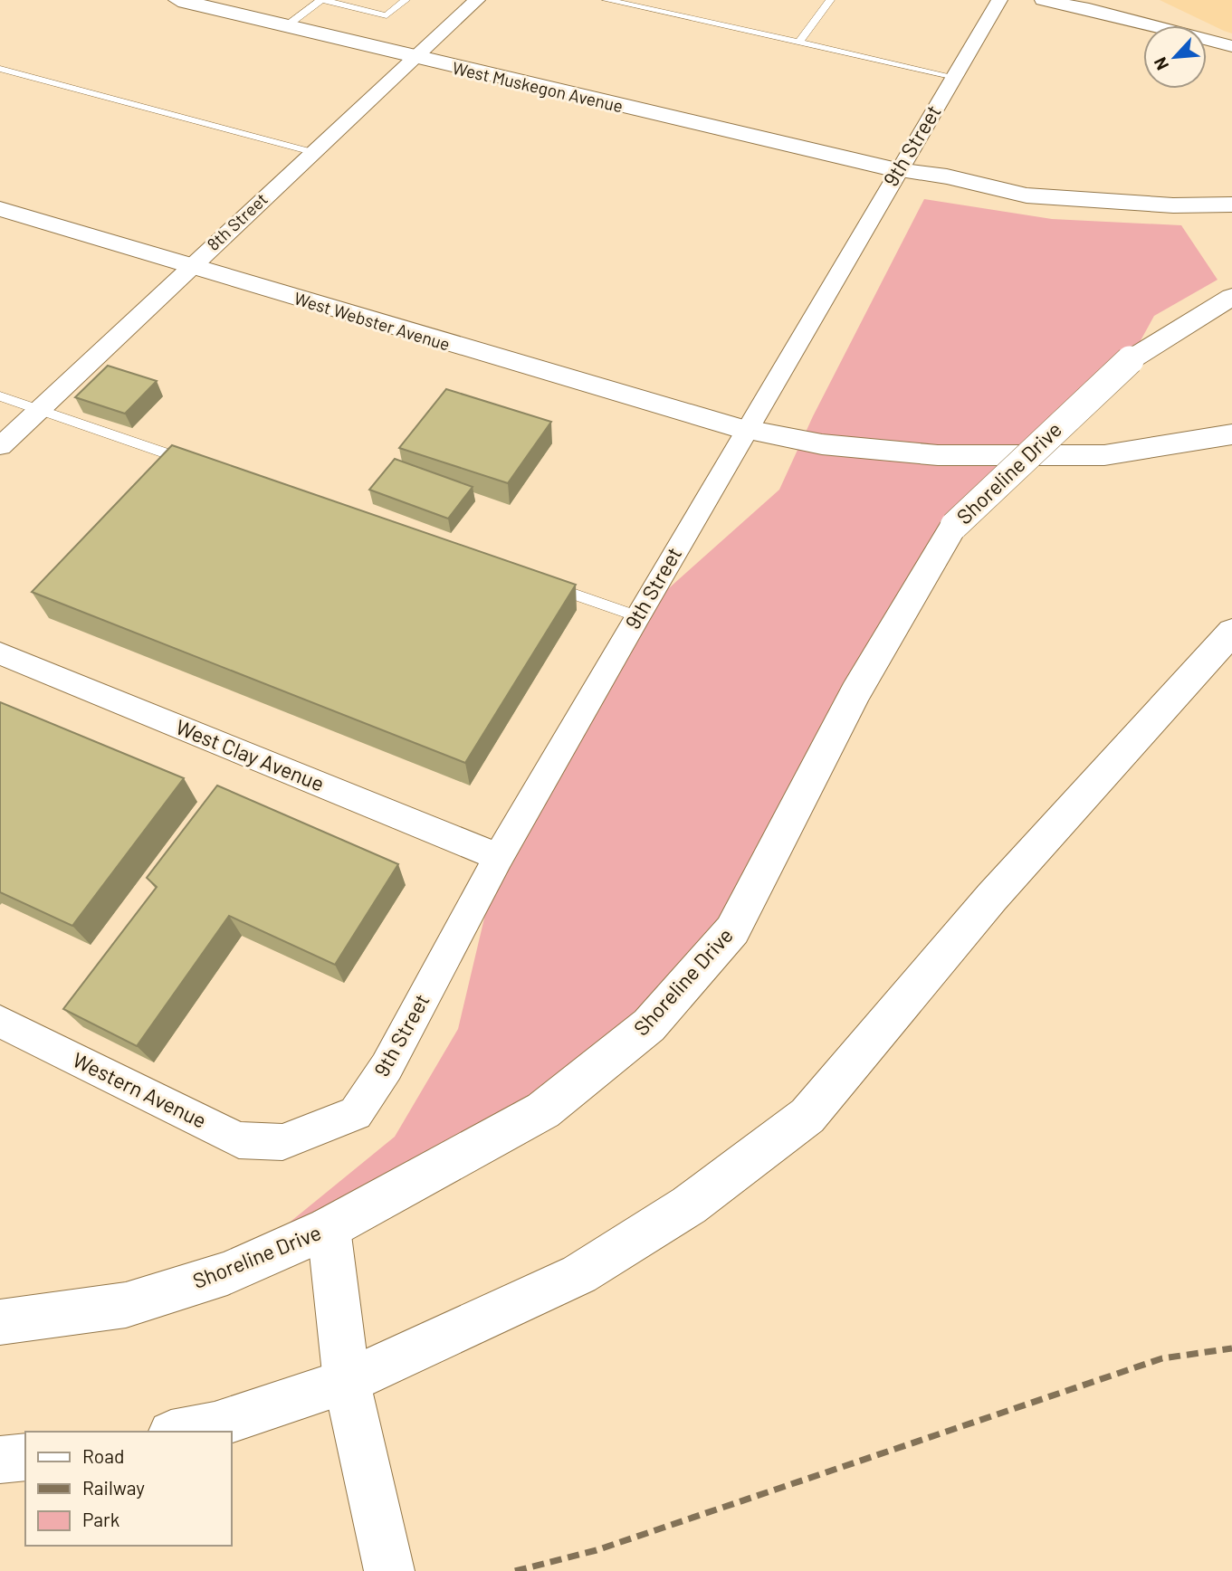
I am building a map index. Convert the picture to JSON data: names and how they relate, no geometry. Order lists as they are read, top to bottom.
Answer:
{
  "streets": {
    "main road": ["West Muskegon Avenue", "West Webster Avenue", "Shoreline Drive"],
    "street": [
      "9th Street",
      "8th Street",
      "West Clay Avenue",
      "Western Avenue"
    ]
  },
  "crossings": [
    ["West Muskegon Avenue", "9th Street"],
    ["West Muskegon Avenue", "8th Street"],
    ["9th Street", "West Webster Avenue"],
    ["9th Street", "West Clay Avenue"],
    ["9th Street", "Western Avenue"],
    ["8th Street", "West Webster Avenue"]
  ],
  "legend": ["Road", "Railway", "Park"],
  "north": "bottom left"
}
